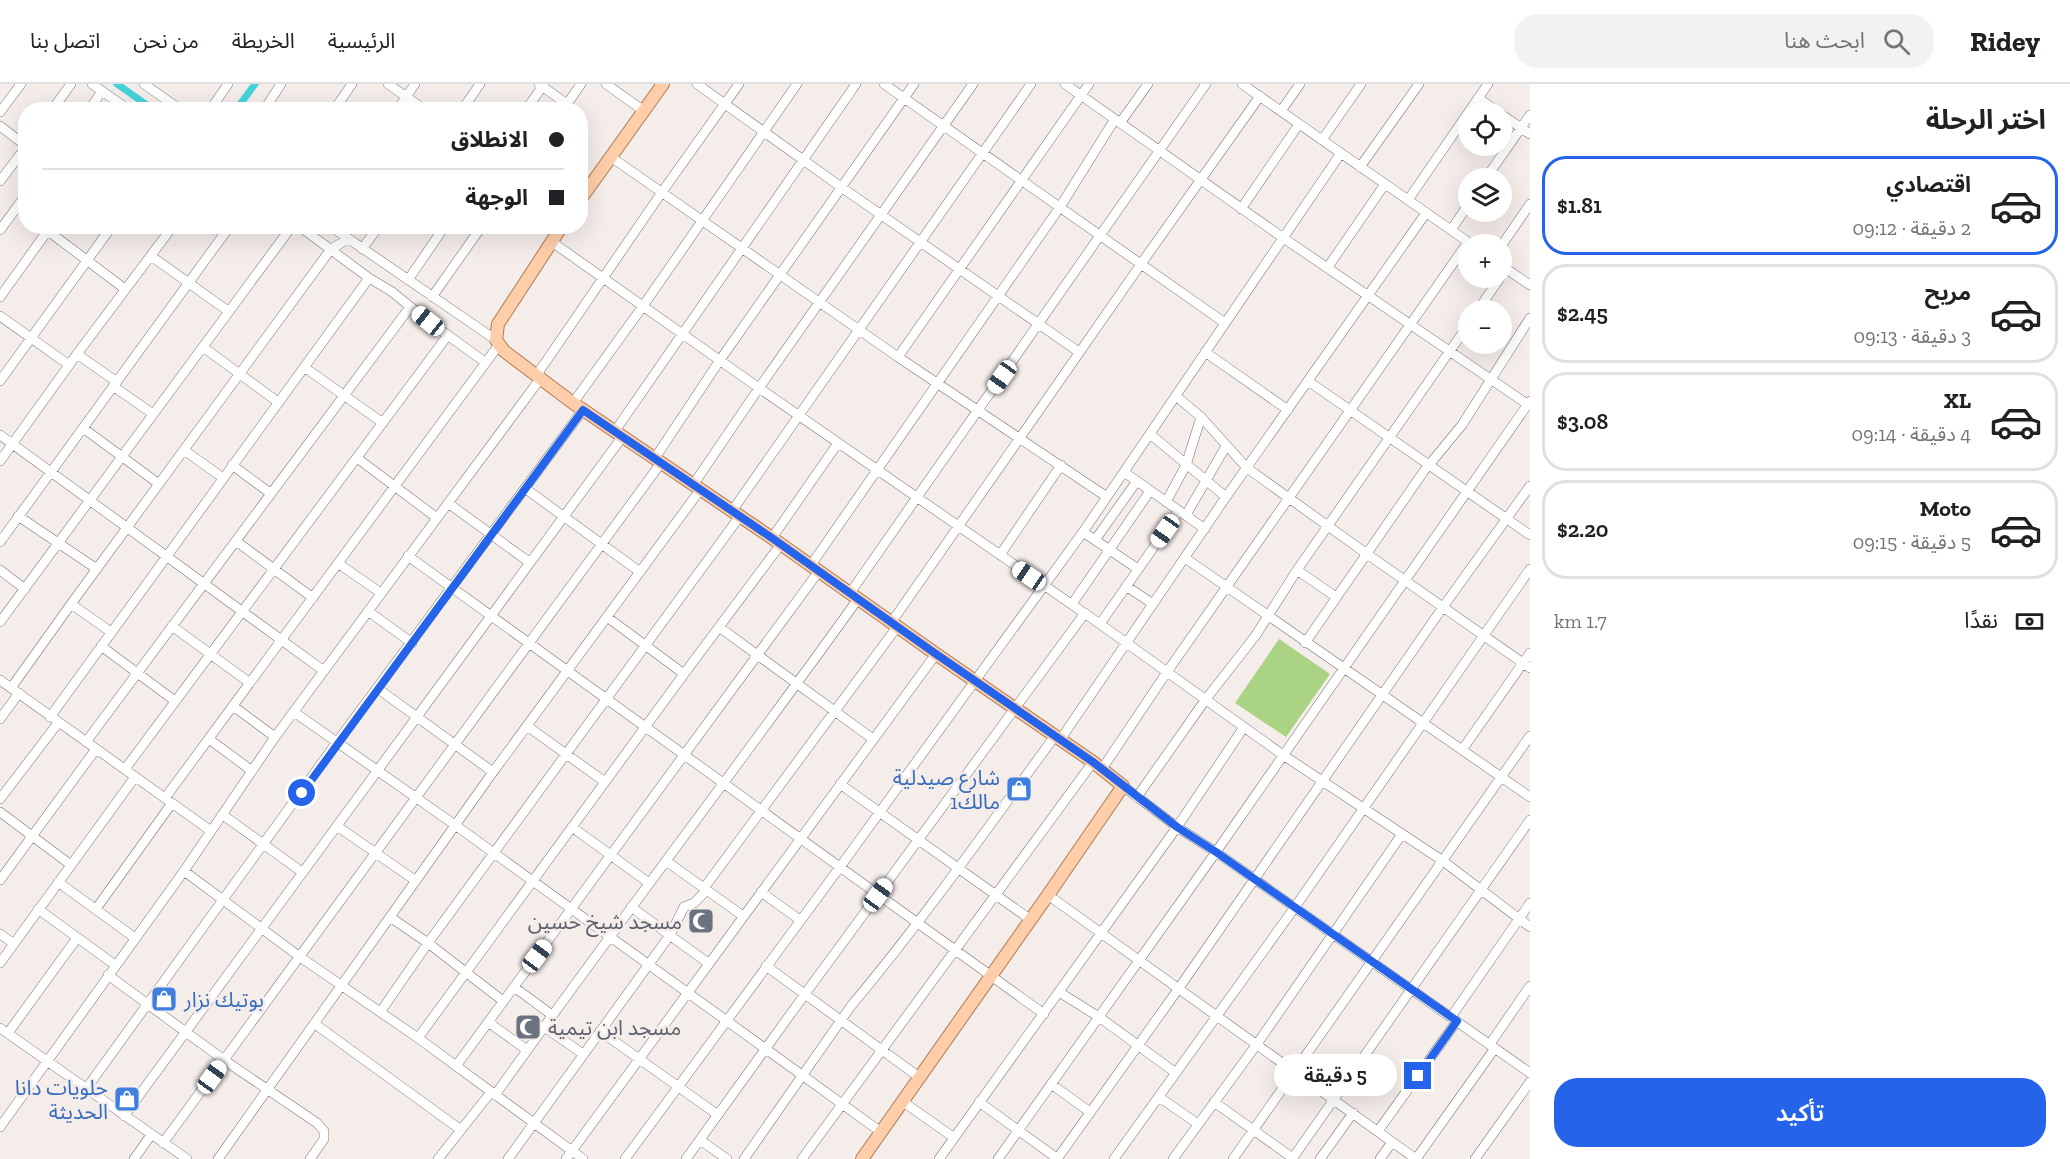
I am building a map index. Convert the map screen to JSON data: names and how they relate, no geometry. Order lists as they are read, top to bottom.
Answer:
{
  "places": {
    "shop": ["شارع صيدلية مالك1", "بوتيك نزار", "حلويات دانا الحديثة"],
    "mosque": ["مسجد شيخ حسين", "مسجد ابن تيمية"]
  },
  "page": {
    "header": "Ridey",
    "search": "ابحث هنا",
    "nav": [
      "الرئيسية",
      "الخريطة",
      "من نحن",
      "اتصل بنا"
    ],
    "heading": "اختر الرحلة",
    "map_buttons": ["+", "−"],
    "banner": ["الانطلاق", "الوجهة"],
    "list": [
      {
        "name": "اقتصادي",
        "note": "2 دقيقة · 09:12",
        "value": "$1.81"
      },
      {
        "name": "مريح",
        "note": "3 دقيقة · 09:13",
        "value": "$2.45"
      },
      {
        "name": "XL",
        "note": "4 دقيقة · 09:14",
        "value": "$3.08"
      },
      {
        "name": "Moto",
        "note": "5 دقيقة · 09:15",
        "value": "$2.20"
      }
    ],
    "pay": ["نقدًا", "1.7 km"],
    "bubble": "5 دقيقة",
    "buttons": "تأكيد"
  }
}
